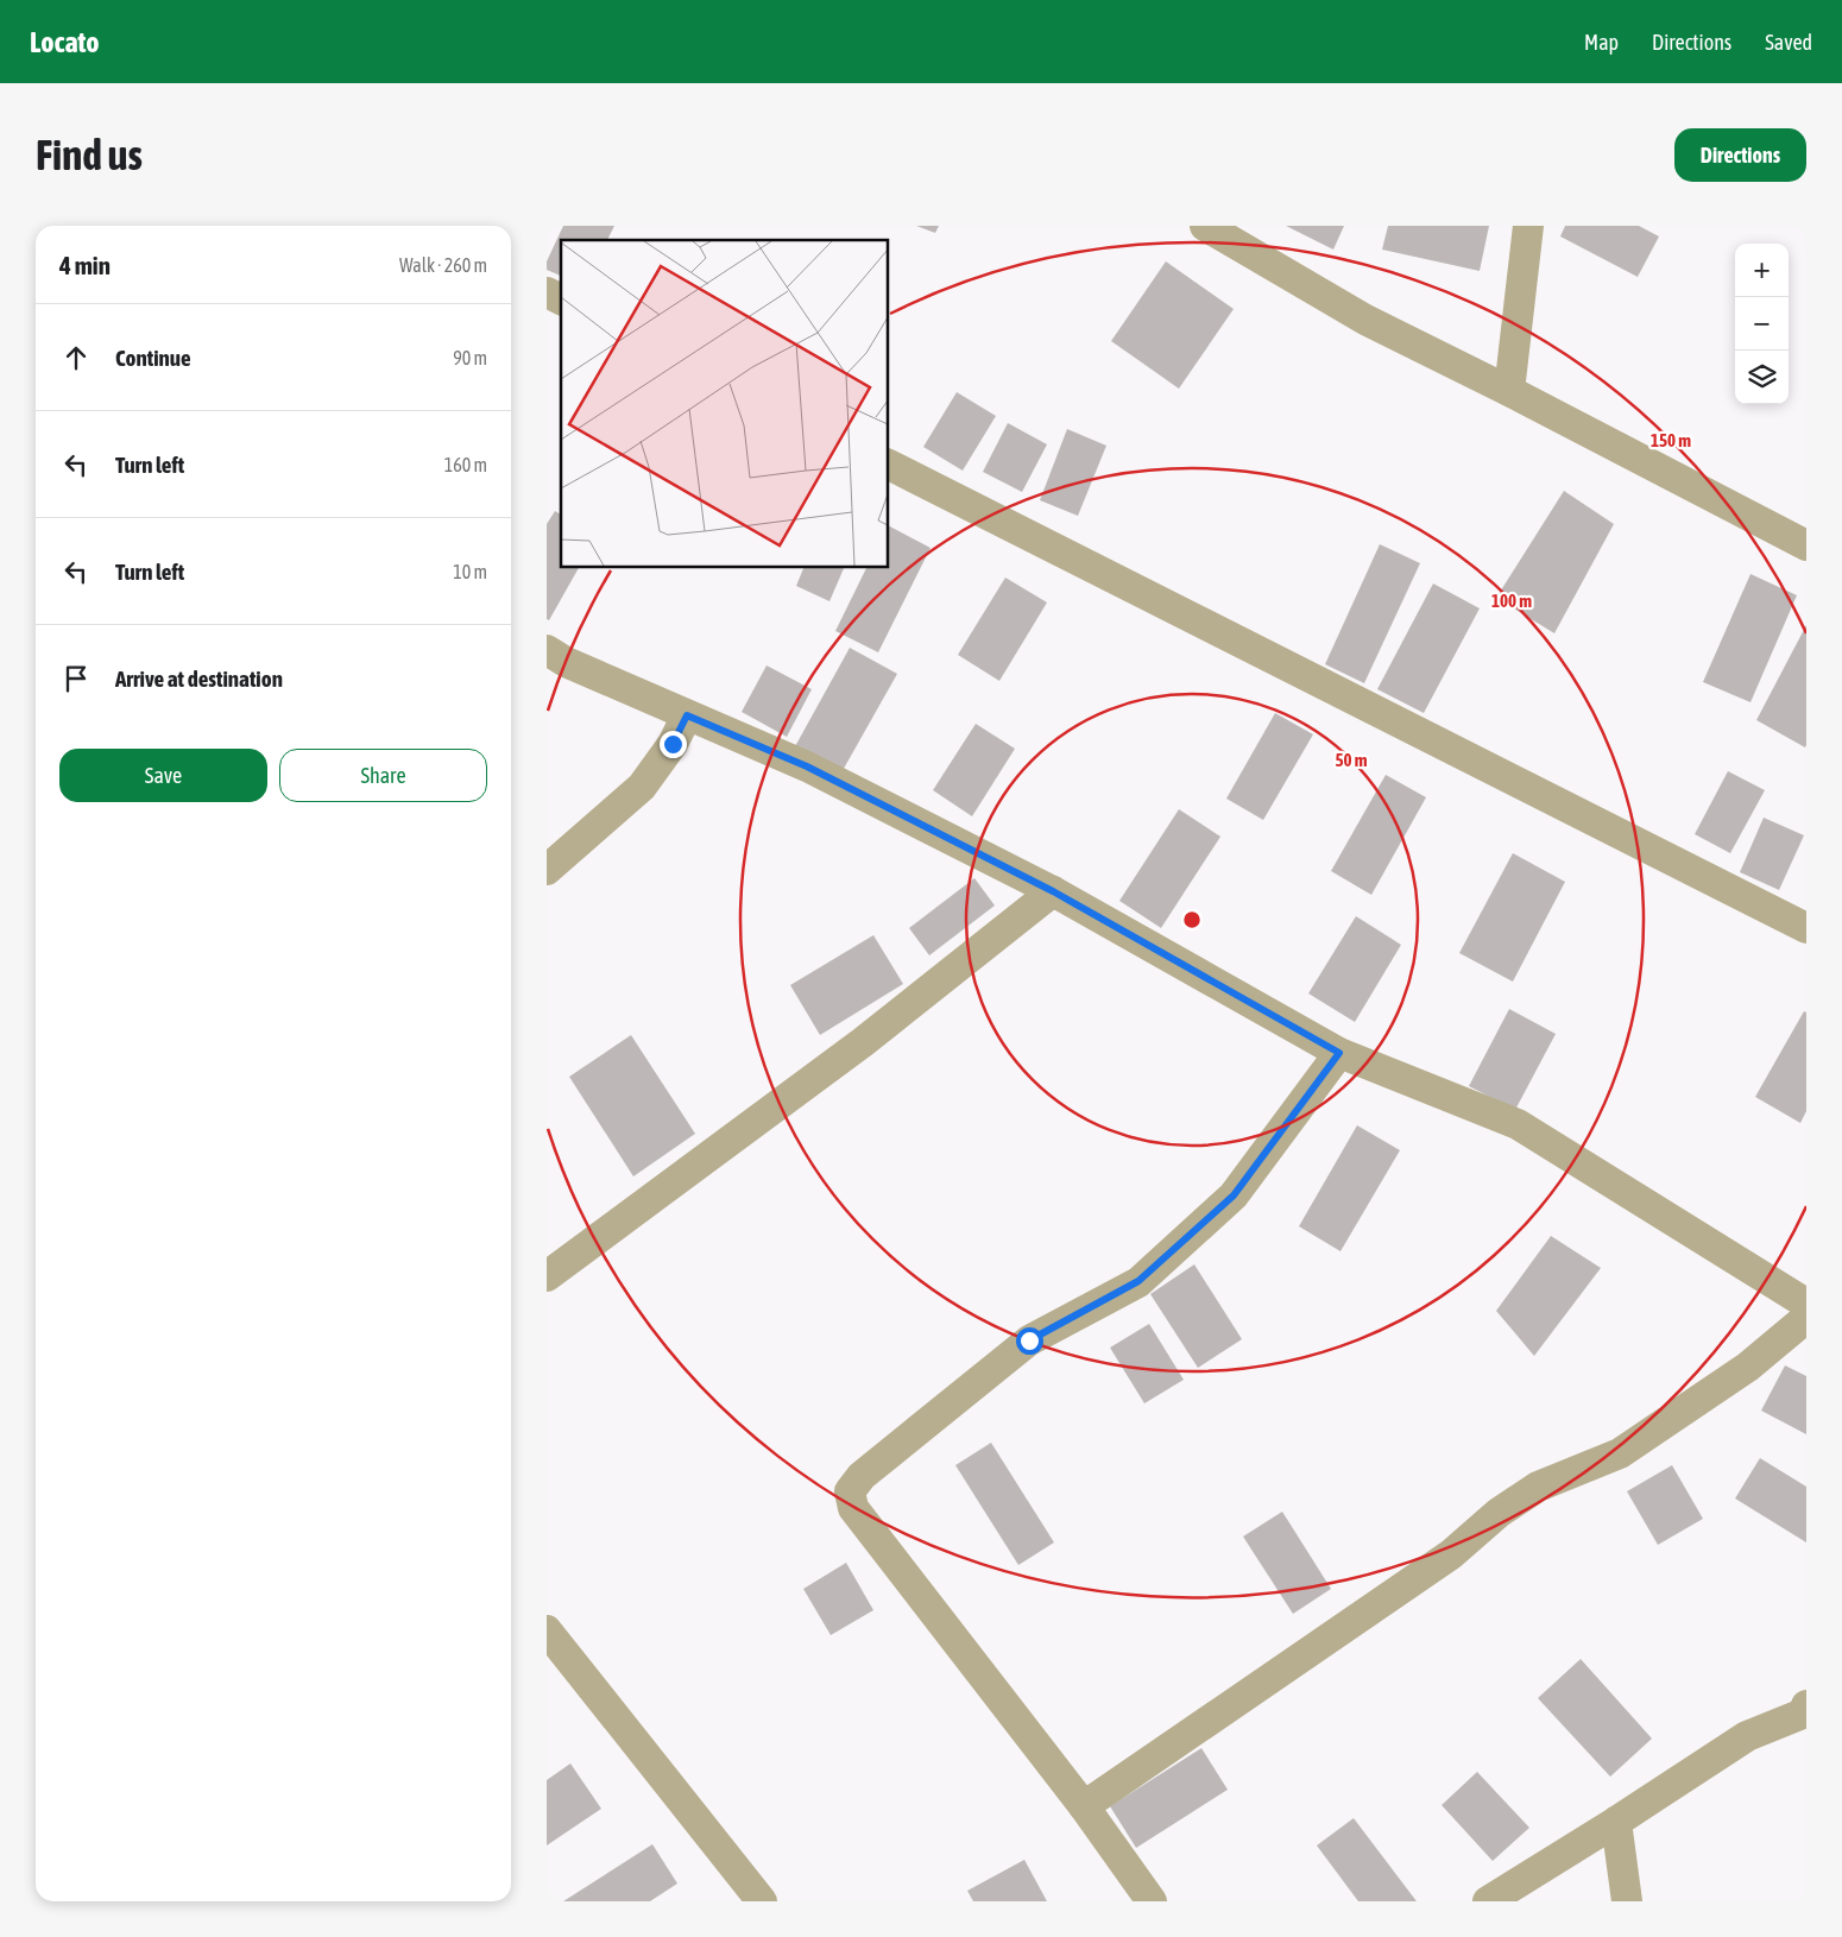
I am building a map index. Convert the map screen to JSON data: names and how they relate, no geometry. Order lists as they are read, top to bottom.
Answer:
{
  "page": {
    "header": "Locato",
    "nav": ["Map", "Directions", "Saved"],
    "buttons": [
      "Directions",
      ["Save", "Share"]
    ],
    "title": "Find us",
    "heading": ["4 min", "Walk · 260 m"],
    "map_buttons": ["+", "−"],
    "list": [
      ["Continue", "90 m"],
      ["Turn left", "160 m"],
      ["Turn left", "10 m"],
      "Arrive at destination"
    ]
  },
  "rings": ["150 m", "100 m", "50 m"]
}
